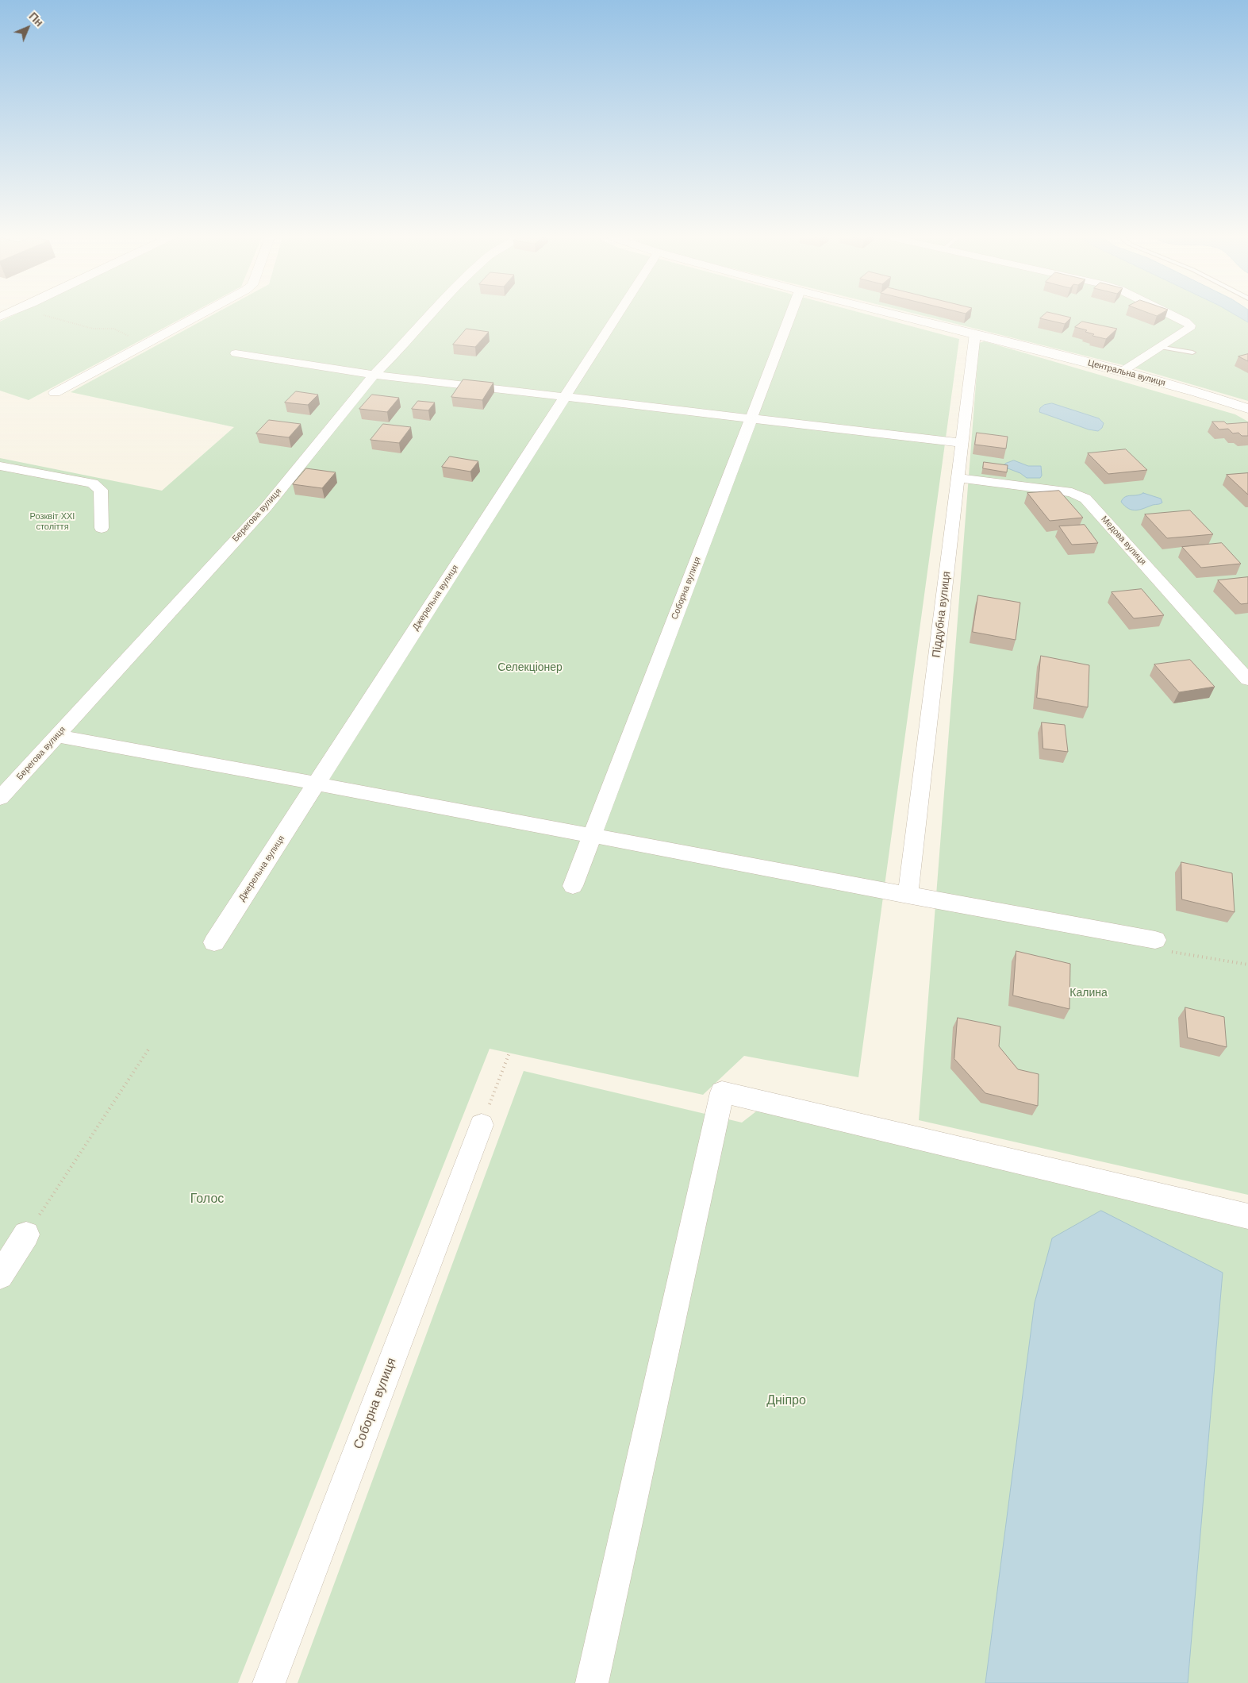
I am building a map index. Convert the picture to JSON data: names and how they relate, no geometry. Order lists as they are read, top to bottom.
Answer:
{
  "streets": {
    "street": [
      "Центральна вулиця",
      "Берегова вулиця",
      "Медова вулиця",
      "Соборна вулиця",
      "Джерельна вулиця",
      "Піддубна вулиця"
    ]
  },
  "crossings": [
    ["Центральна вулиця", "Піддубна вулиця"],
    ["Медова вулиця", "Піддубна вулиця"]
  ],
  "parks": [
    "Розквіт XXI століття",
    "Селекціонер",
    "Калина",
    "Голос",
    "Дніпро"
  ],
  "north": "top right"
}
